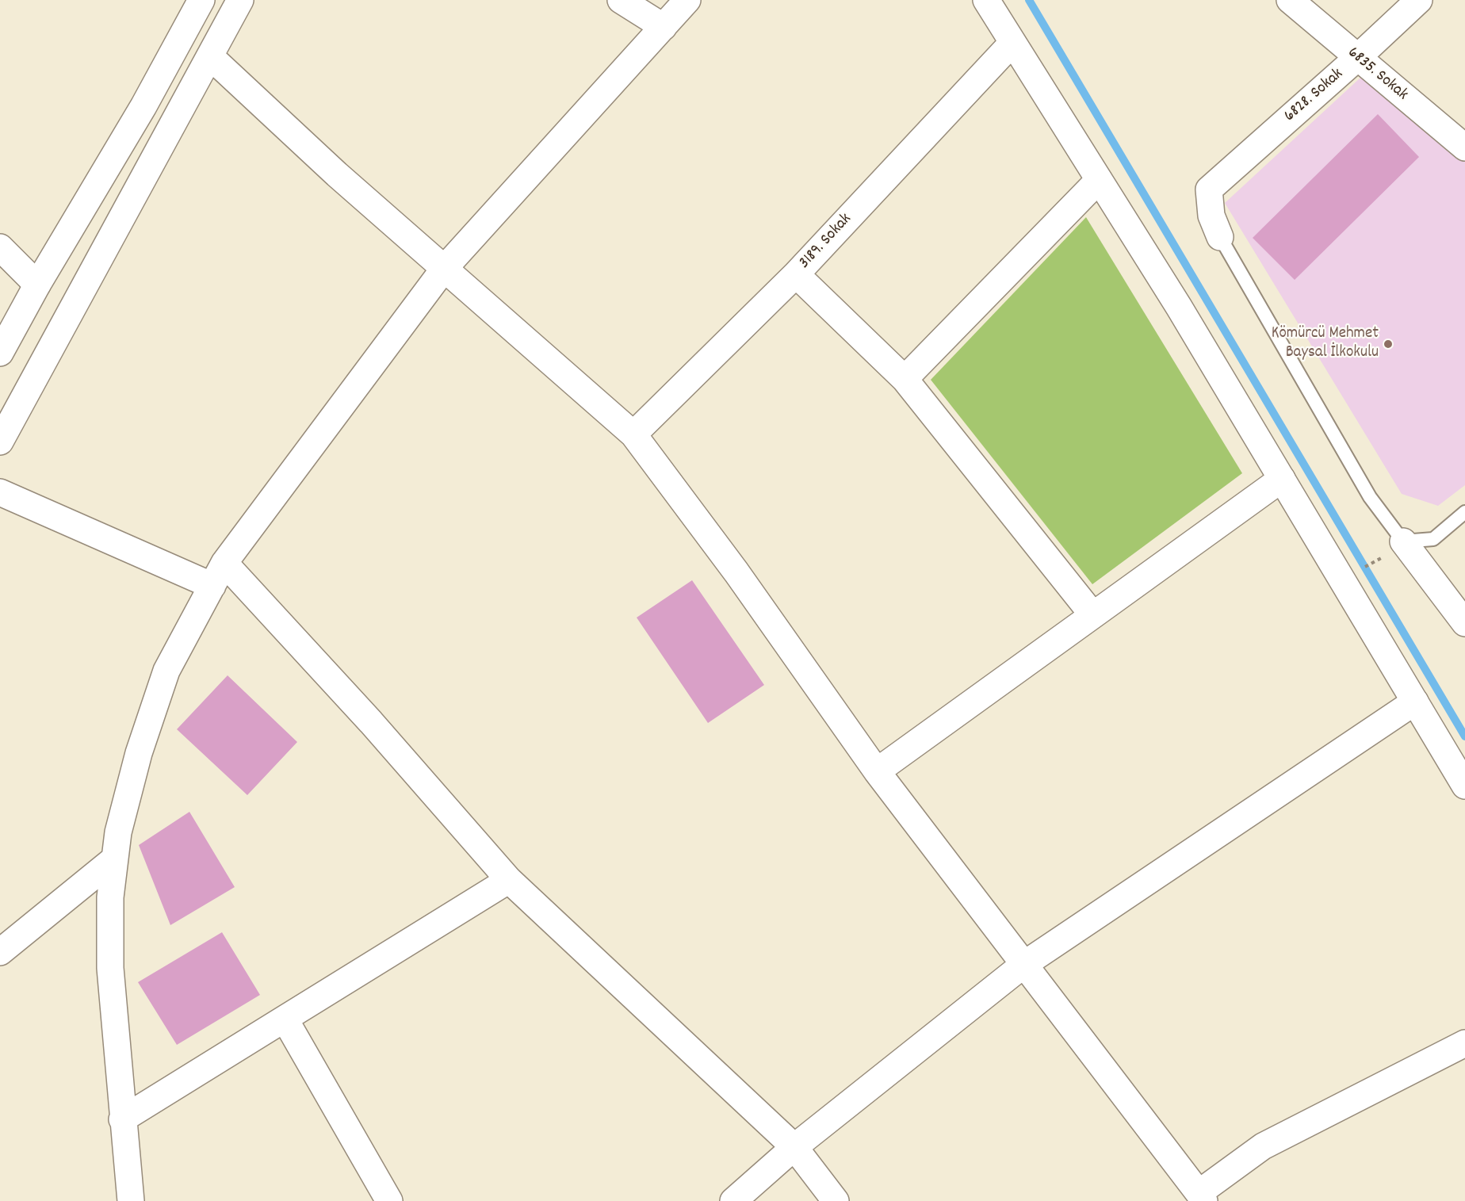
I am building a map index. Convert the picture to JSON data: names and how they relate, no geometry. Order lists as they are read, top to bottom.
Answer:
{
  "streets": {
    "street": ["6835. Sokak", "6828. Sokak", "3189. Sokak"]
  },
  "crossings": [
    ["6835. Sokak", "6828. Sokak"]
  ],
  "places": ["Kömürcü Mehmet Baysal İlkokulu"]
}
